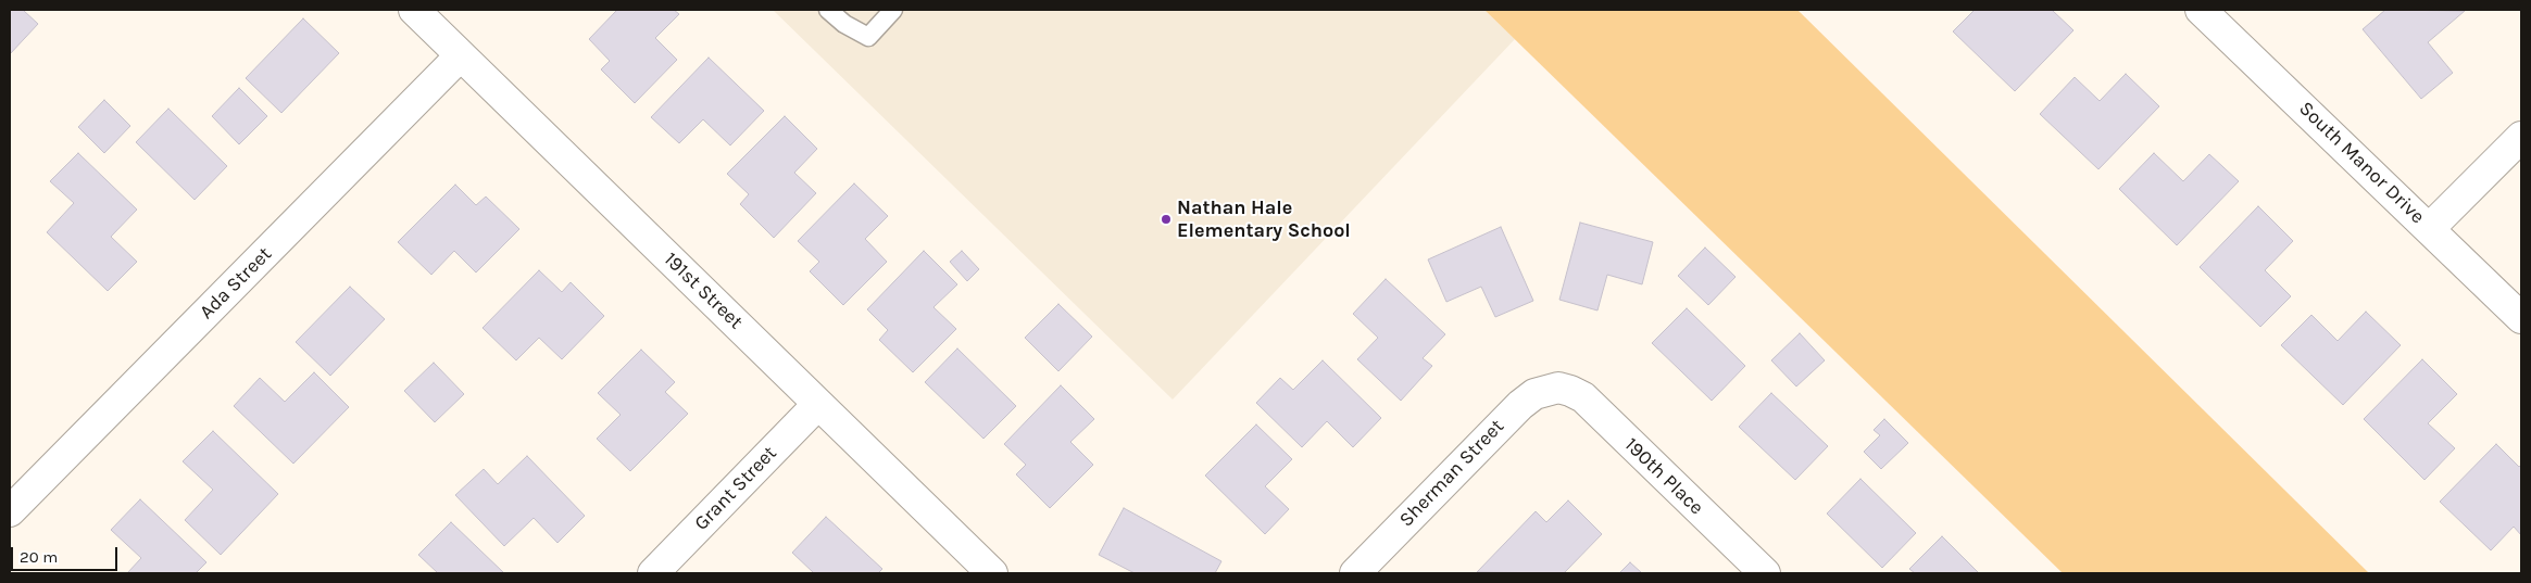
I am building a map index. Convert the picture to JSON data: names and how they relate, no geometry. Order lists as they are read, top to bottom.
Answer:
{
  "streets": {
    "street": [
      "South Manor Drive",
      "Ada Street",
      "191st Street",
      "Sherman Street",
      "190th Place",
      "Grant Street"
    ]
  },
  "crossings": [
    ["Ada Street", "191st Street"],
    ["191st Street", "Grant Street"],
    ["Sherman Street", "190th Place"]
  ],
  "places": ["Nathan Hale Elementary School"],
  "scale_bar": "20 m"
}
